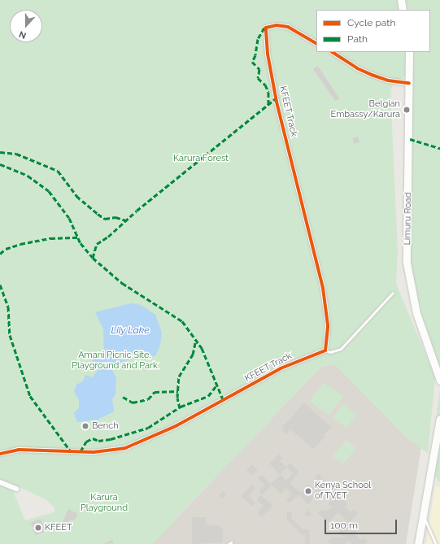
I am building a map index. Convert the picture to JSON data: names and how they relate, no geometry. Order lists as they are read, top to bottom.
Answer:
{
  "streets": {
    "main road": ["Limuru Road"],
    "street": ["KFEET Track"]
  },
  "water": ["Lily Lake"],
  "parks": ["Karura Forest", "Amani Picnic Site, Playground and Park", "Karura Playground"],
  "places": [
    "Belgian Embassy/Karura",
    "Bench",
    "Kenya School of TVET",
    "KFEET"
  ],
  "legend": ["Cycle path", "Path"],
  "scale_bar": "100 m",
  "north": "bottom"
}
